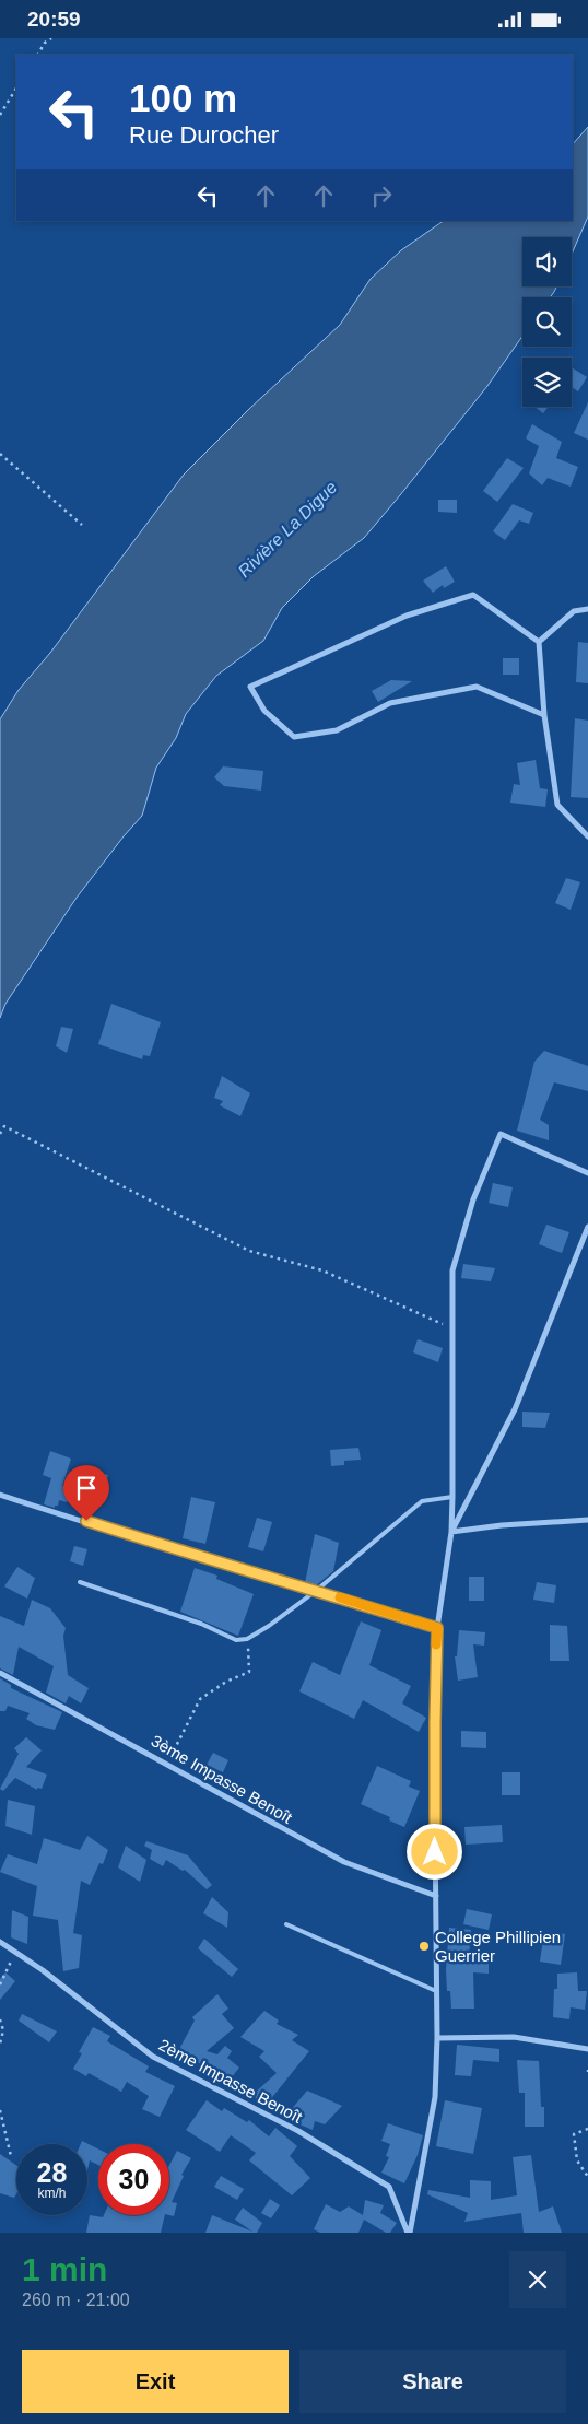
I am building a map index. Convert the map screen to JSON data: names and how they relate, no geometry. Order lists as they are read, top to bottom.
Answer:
{
  "streets": {
    "street": ["3ème Impasse Benoît", "2ème Impasse Benoît"]
  },
  "water": ["Rivière La Digue"],
  "places": ["College Phillipien Guerrier"],
  "page": {
    "status": "20:59",
    "turn": ["100 m", "Rue Durocher"],
    "speed": "28 km/h",
    "limit": "30",
    "heading": ["1 min", "260 m · 21:00"],
    "buttons": ["Exit", "Share"]
  }
}
